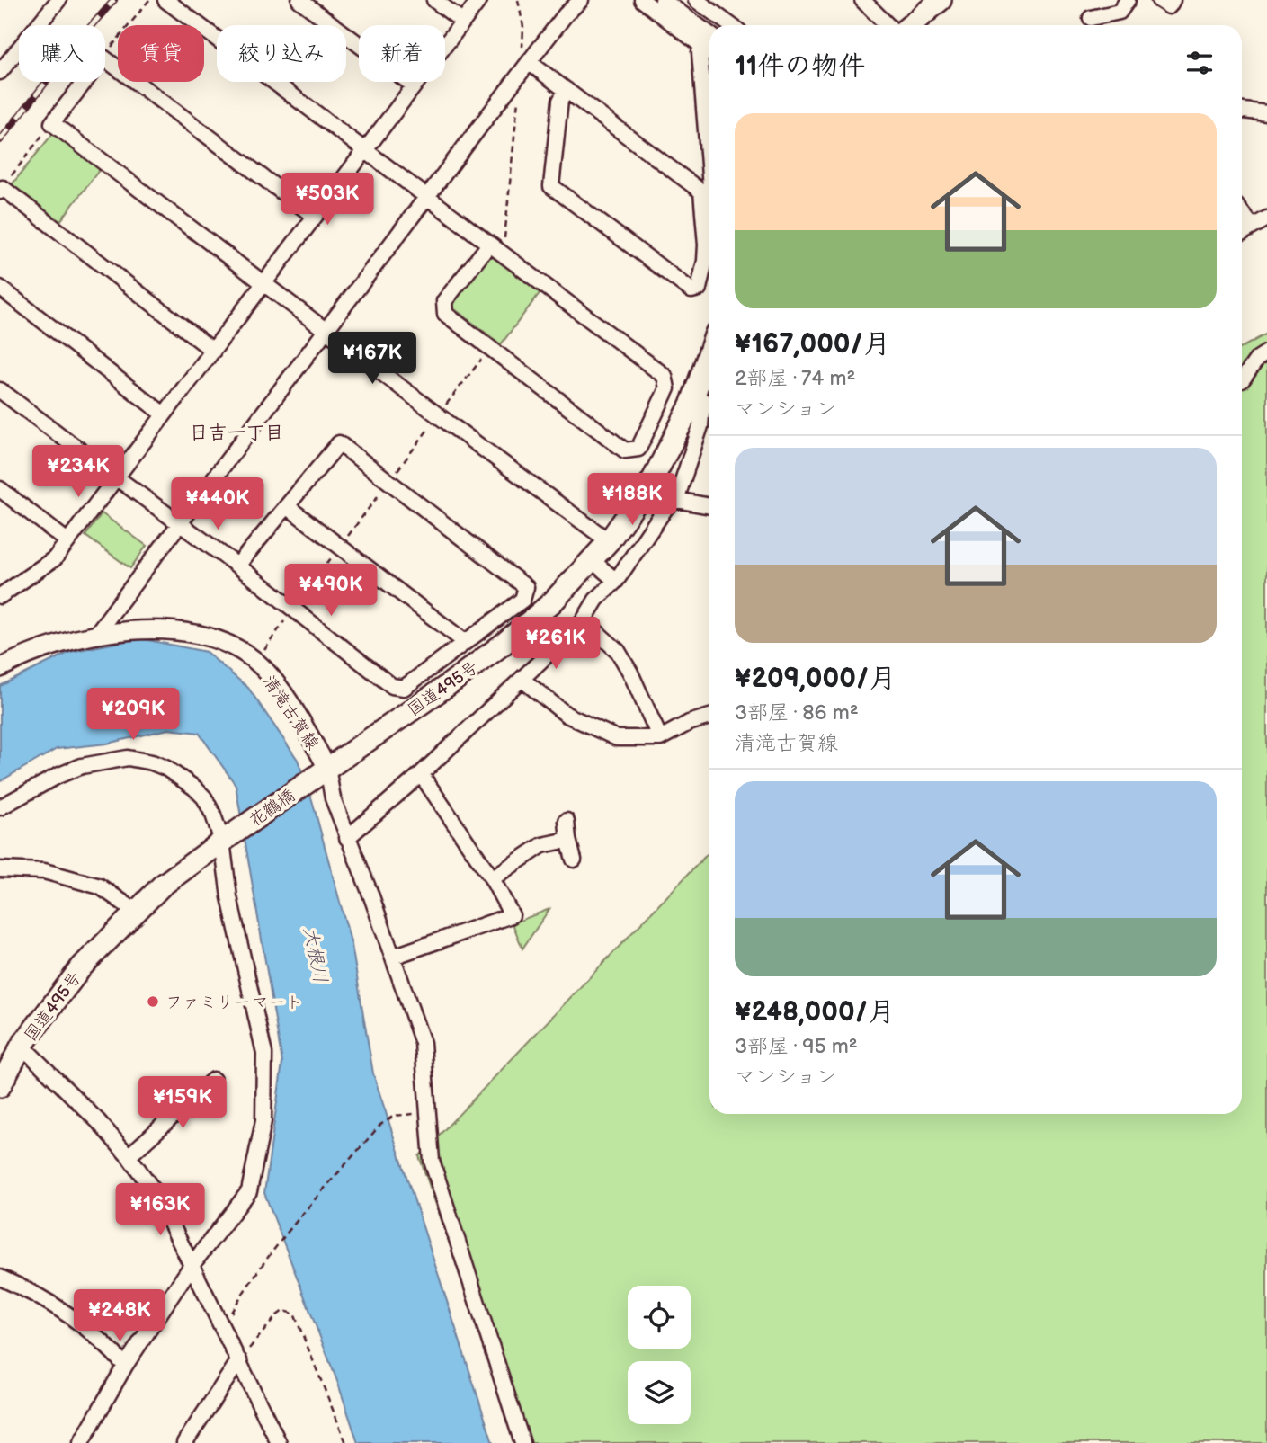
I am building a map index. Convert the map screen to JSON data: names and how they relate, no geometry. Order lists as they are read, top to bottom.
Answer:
{
  "streets": {
    "highway": ["国道495号", "花鶴橋"],
    "main road": ["清滝古賀線"]
  },
  "crossings": [
    ["国道495号", "清滝古賀線"],
    ["国道495号", "花鶴橋"],
    ["清滝古賀線", "花鶴橋"]
  ],
  "districts": ["日吉一丁目"],
  "water": ["大根川"],
  "places": ["ファミリーマート"],
  "page": {
    "chip": [
      "購入",
      "賃貸",
      "絞り込み",
      "新着"
    ],
    "heading": "11件の物件",
    "list": [
      {
        "name": "¥167,000/月",
        "note": "2部屋 · 74 m² · マンション"
      },
      {
        "name": "¥209,000/月",
        "note": "3部屋 · 86 m² · 清滝古賀線"
      },
      {
        "name": "¥248,000/月",
        "note": "3部屋 · 95 m² · マンション"
      }
    ],
    "price": [
      "¥503K",
      "¥167K",
      "¥234K",
      "¥188K",
      "¥440K",
      "¥490K",
      "¥261K",
      "¥209K",
      "¥159K",
      "¥163K",
      "¥248K"
    ]
  }
}
